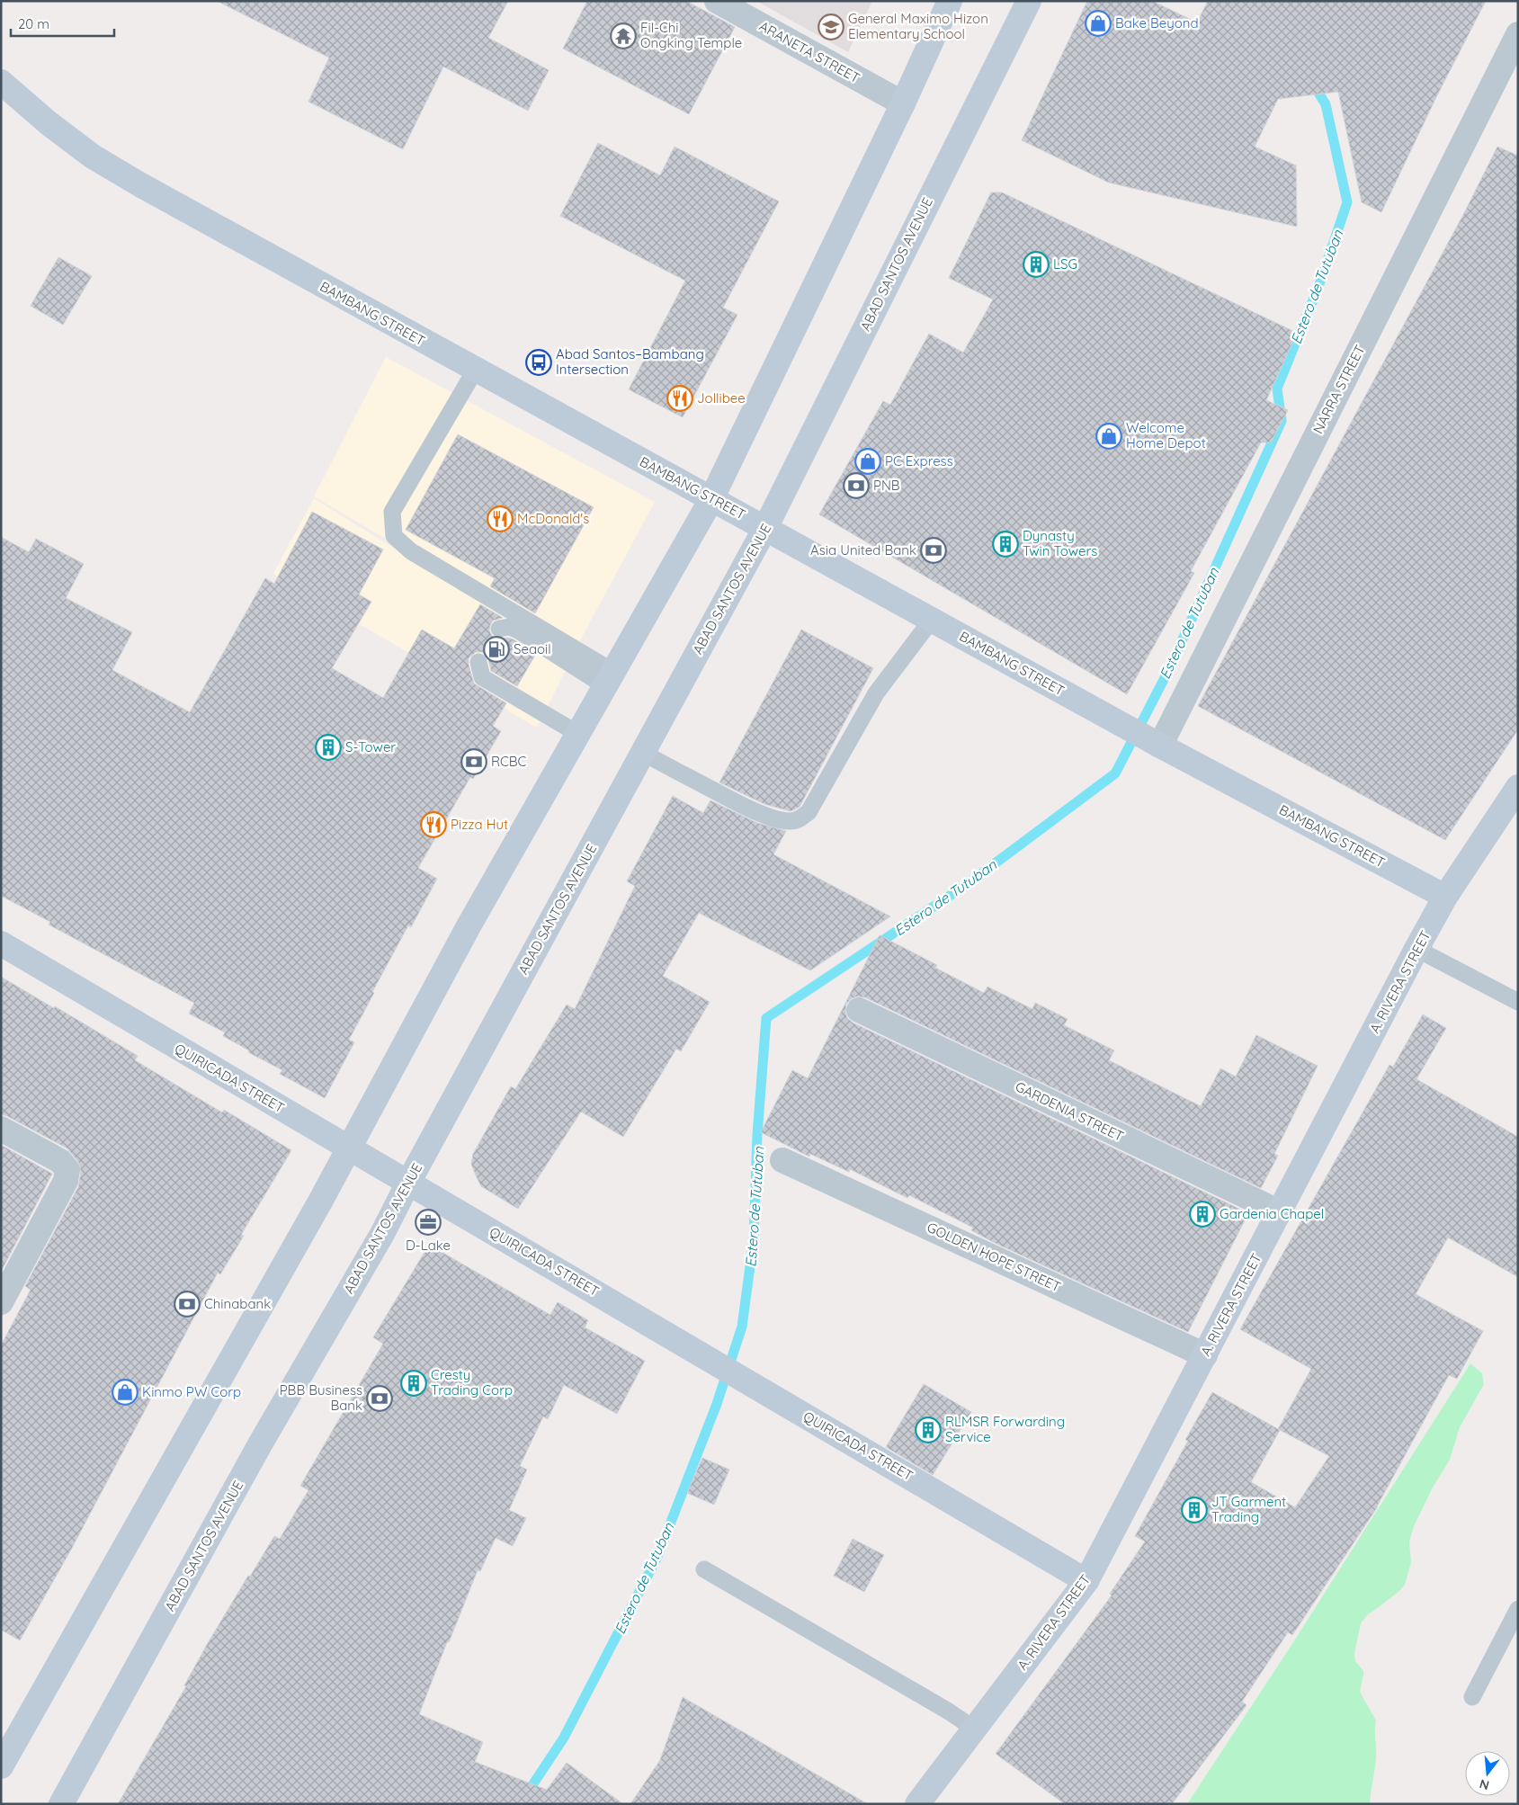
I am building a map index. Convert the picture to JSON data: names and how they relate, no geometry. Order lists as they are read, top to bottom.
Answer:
{
  "streets": {
    "street": [
      "ARANETA STREET",
      "ABAD SANTOS AVENUE",
      "BAMBANG STREET",
      "NARRA STREET",
      "A. RIVERA STREET",
      "QUIRICADA STREET",
      "GARDENIA STREET",
      "GOLDEN HOPE STREET"
    ]
  },
  "crossings": [
    ["ABAD SANTOS AVENUE", "BAMBANG STREET"],
    ["ABAD SANTOS AVENUE", "QUIRICADA STREET"],
    ["BAMBANG STREET", "NARRA STREET"],
    ["BAMBANG STREET", "A. RIVERA STREET"],
    ["A. RIVERA STREET", "QUIRICADA STREET"],
    ["A. RIVERA STREET", "GARDENIA STREET"],
    ["A. RIVERA STREET", "GOLDEN HOPE STREET"]
  ],
  "water": ["Estero de Tutuban"],
  "places": {
    "shop": [
      "Bake Beyond",
      "Welcome Home Depot",
      "PC Express",
      "Kinmo PW Corp"
    ],
    "school or university": ["General Maximo Hizon Elementary School"],
    "temple": ["Fil-Chi Ongking Temple"],
    "building": [
      "LSG",
      "Dynasty Twin Towers",
      "S-Tower",
      "Gardenia Chapel",
      "Cresty Trading Corp",
      "RLMSR Forwarding Service",
      "JT Garment Trading"
    ],
    "bus stop": ["Abad Santos–Bambang Intersection"],
    "restaurant": ["Jollibee", "McDonald's", "Pizza Hut"],
    "bank": [
      "PNB",
      "Asia United Bank",
      "RCBC",
      "Chinabank",
      "PBB Business Bank"
    ],
    "fuel station": ["Seaoil"],
    "office": ["D-Lake"]
  },
  "scale_bar": "20 m",
  "north": "bottom"
}
